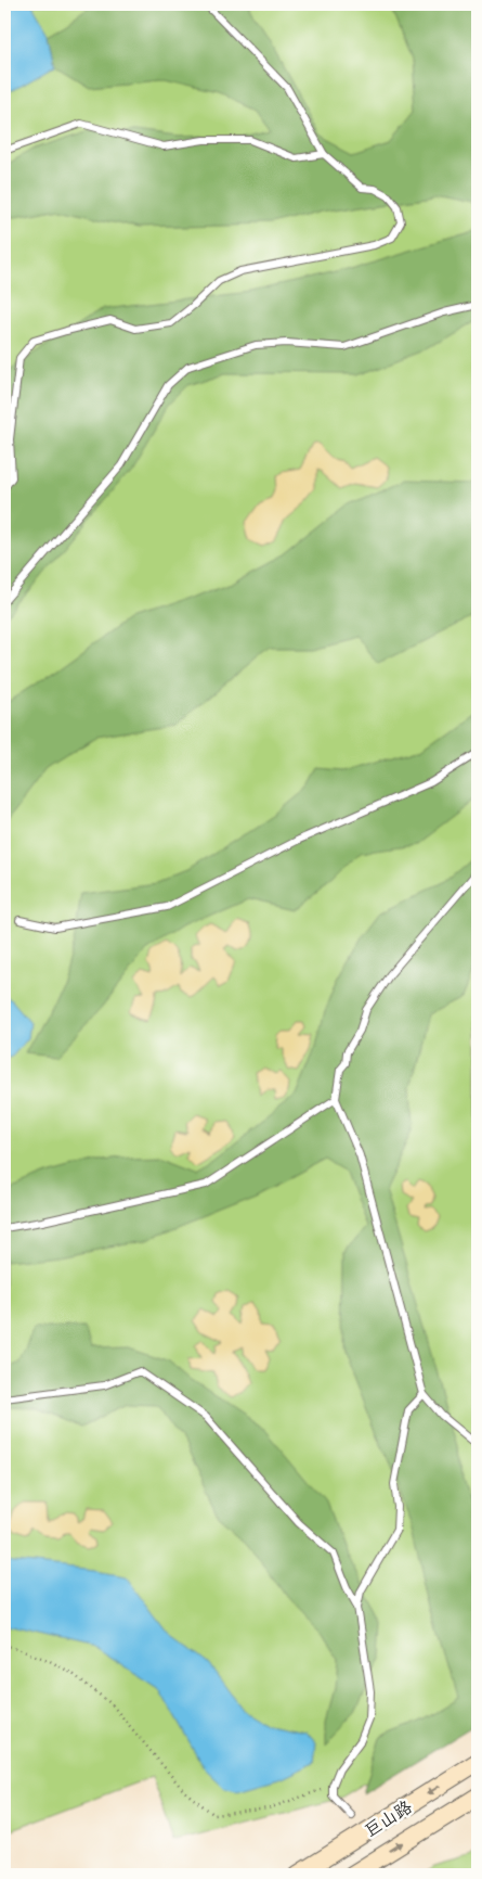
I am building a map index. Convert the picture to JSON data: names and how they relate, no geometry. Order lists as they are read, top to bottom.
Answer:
{
  "streets": {
    "main road": ["巨山路"]
  }
}
